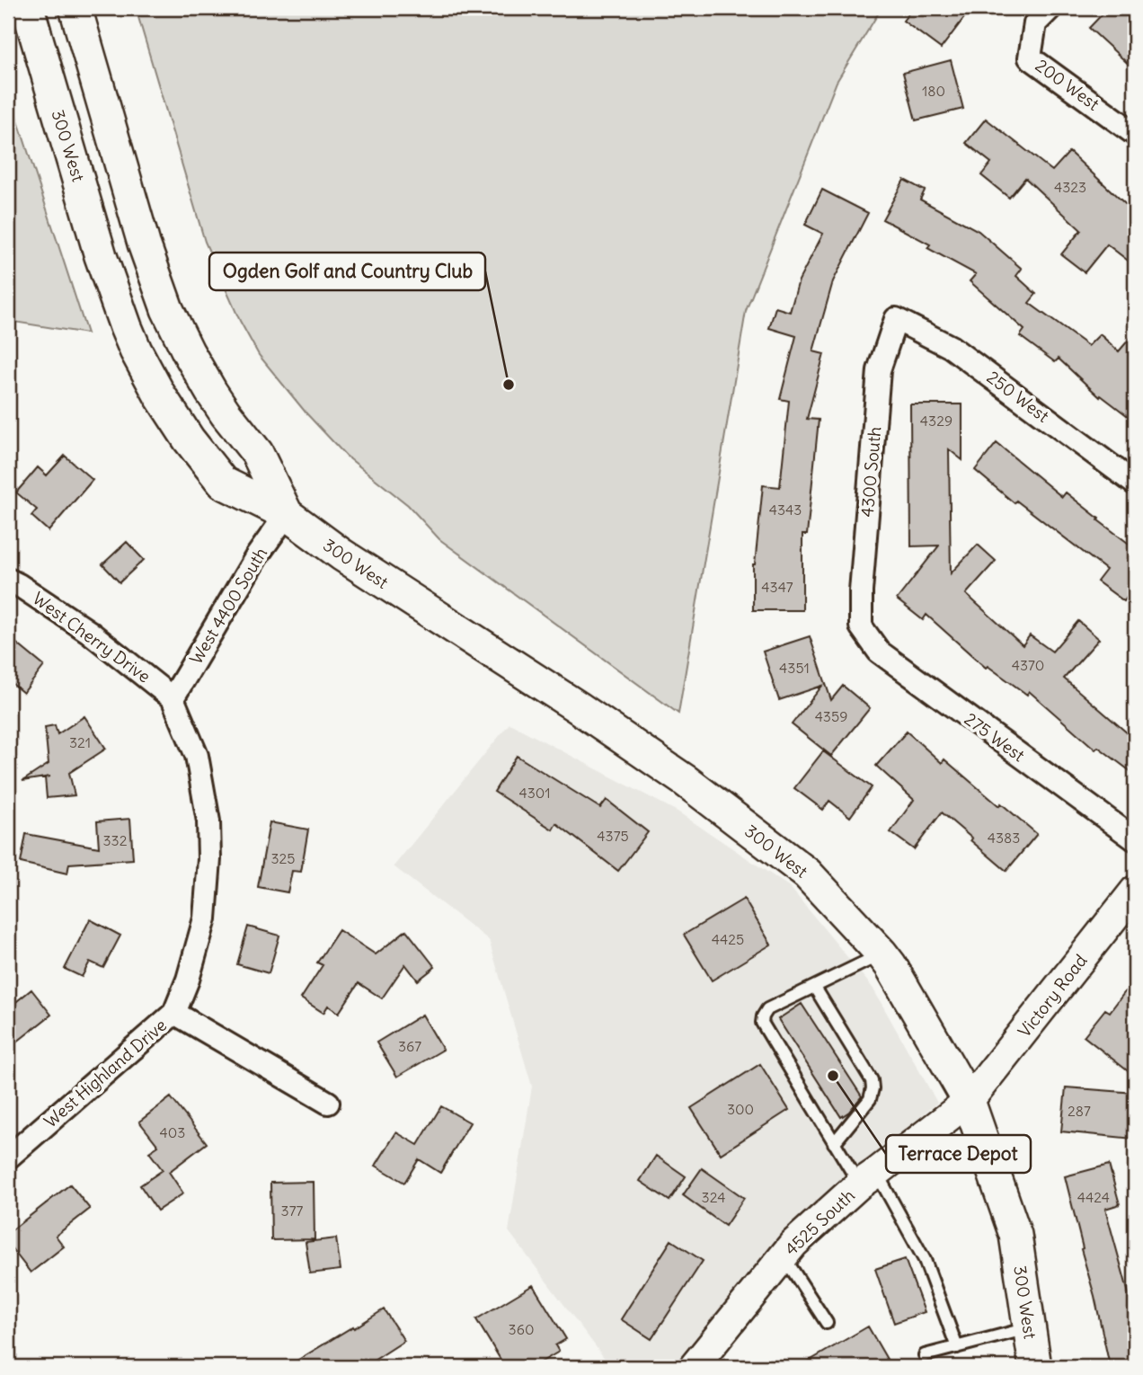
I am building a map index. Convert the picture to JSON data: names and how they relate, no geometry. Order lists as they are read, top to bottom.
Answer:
{
  "streets": {
    "main road": ["300 West"],
    "street": [
      "200 West",
      "250 West",
      "4300 South",
      "West 4400 South",
      "West Cherry Drive",
      "275 West",
      "Victory Road",
      "West Highland Drive",
      "4525 South"
    ]
  },
  "crossings": [
    ["300 West", "West 4400 South"],
    ["300 West", "Victory Road"],
    ["300 West", "4525 South"],
    ["250 West", "4300 South"],
    ["4300 South", "275 West"],
    ["West 4400 South", "West Cherry Drive"],
    ["West 4400 South", "West Highland Drive"],
    ["West Cherry Drive", "West Highland Drive"],
    ["Victory Road", "4525 South"]
  ],
  "places": ["Ogden Golf and Country Club", "Terrace Depot"],
  "house_numbers": [
    "180",
    "4323",
    "4329",
    "4343",
    "4347",
    "4370",
    "4351",
    "4359",
    "321",
    "4301",
    "4375",
    "4383",
    "332",
    "325",
    "4425",
    "367",
    "300",
    "287",
    "403",
    "324",
    "4424",
    "377",
    "360"
  ]
}
